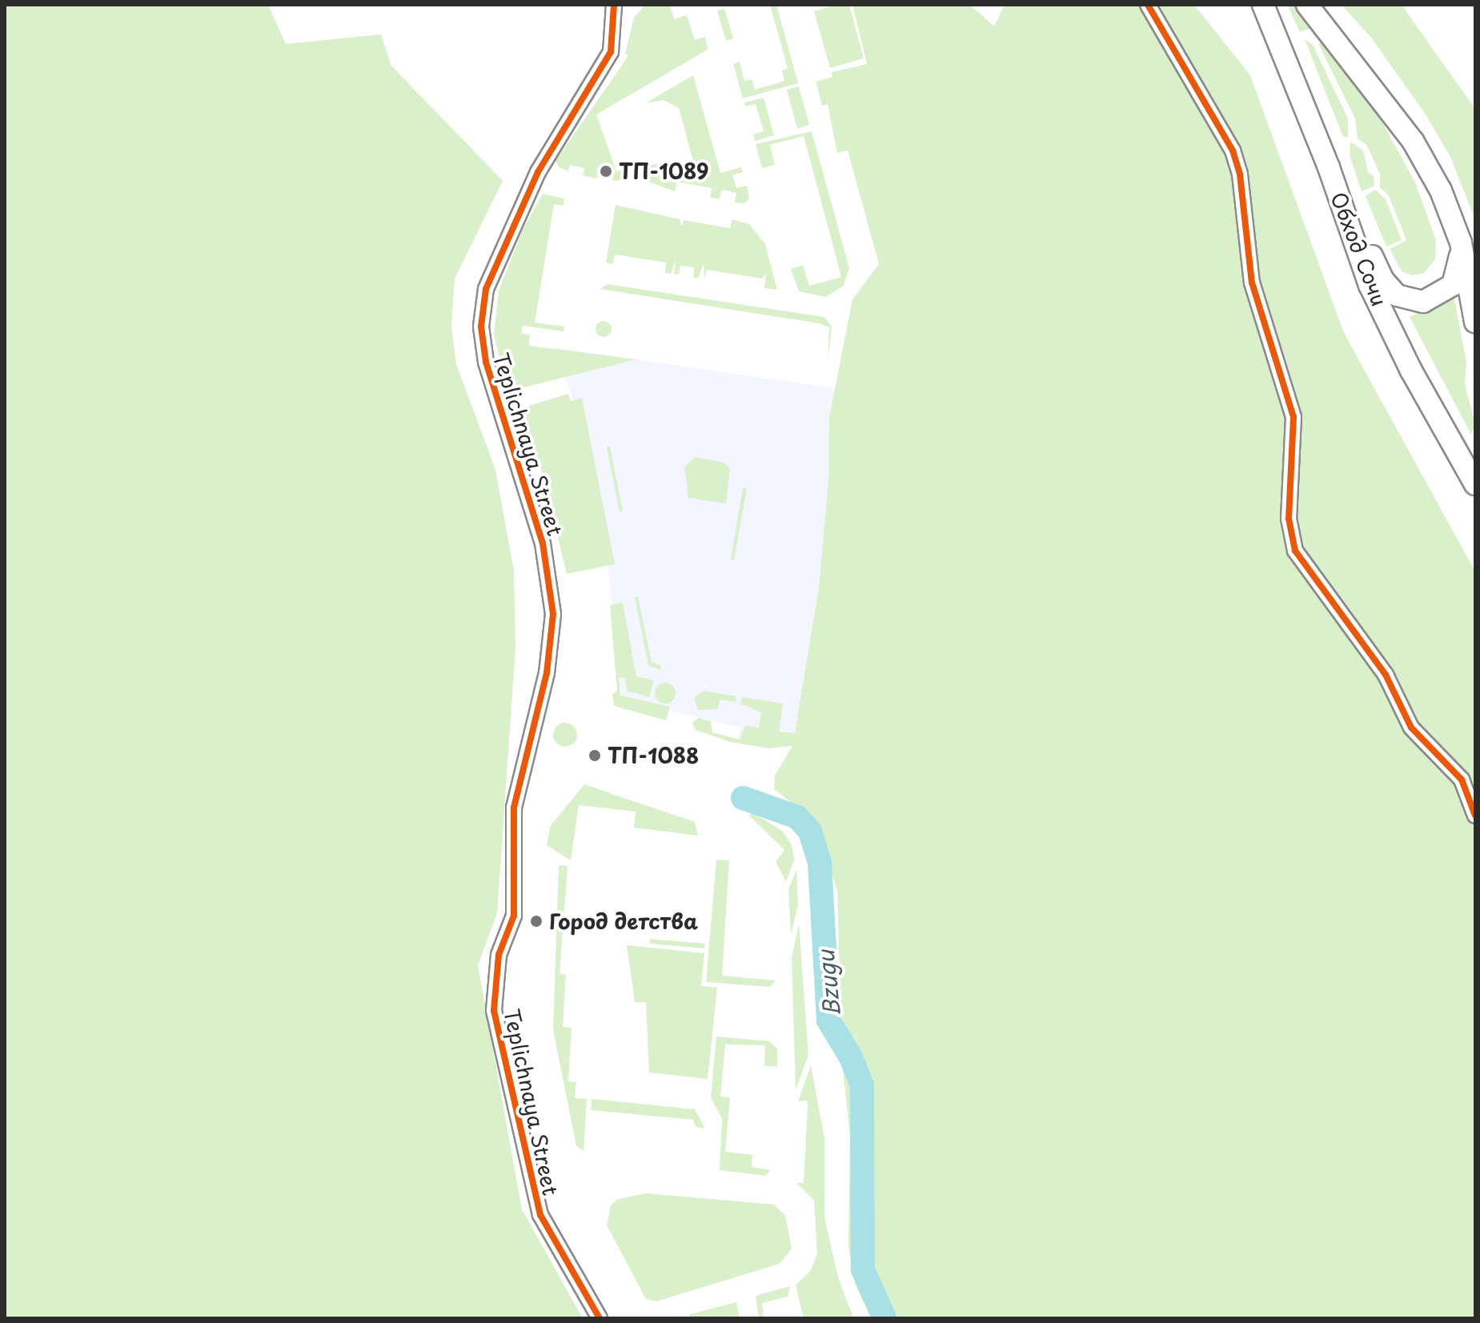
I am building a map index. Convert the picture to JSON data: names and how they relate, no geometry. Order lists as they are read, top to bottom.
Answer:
{
  "streets": {
    "highway": ["Обход Сочи"],
    "street": ["Teplichnaya Street"]
  },
  "water": ["Bzugu"],
  "places": ["ТП-1089", "ТП-1088", "Город детства"]
}
